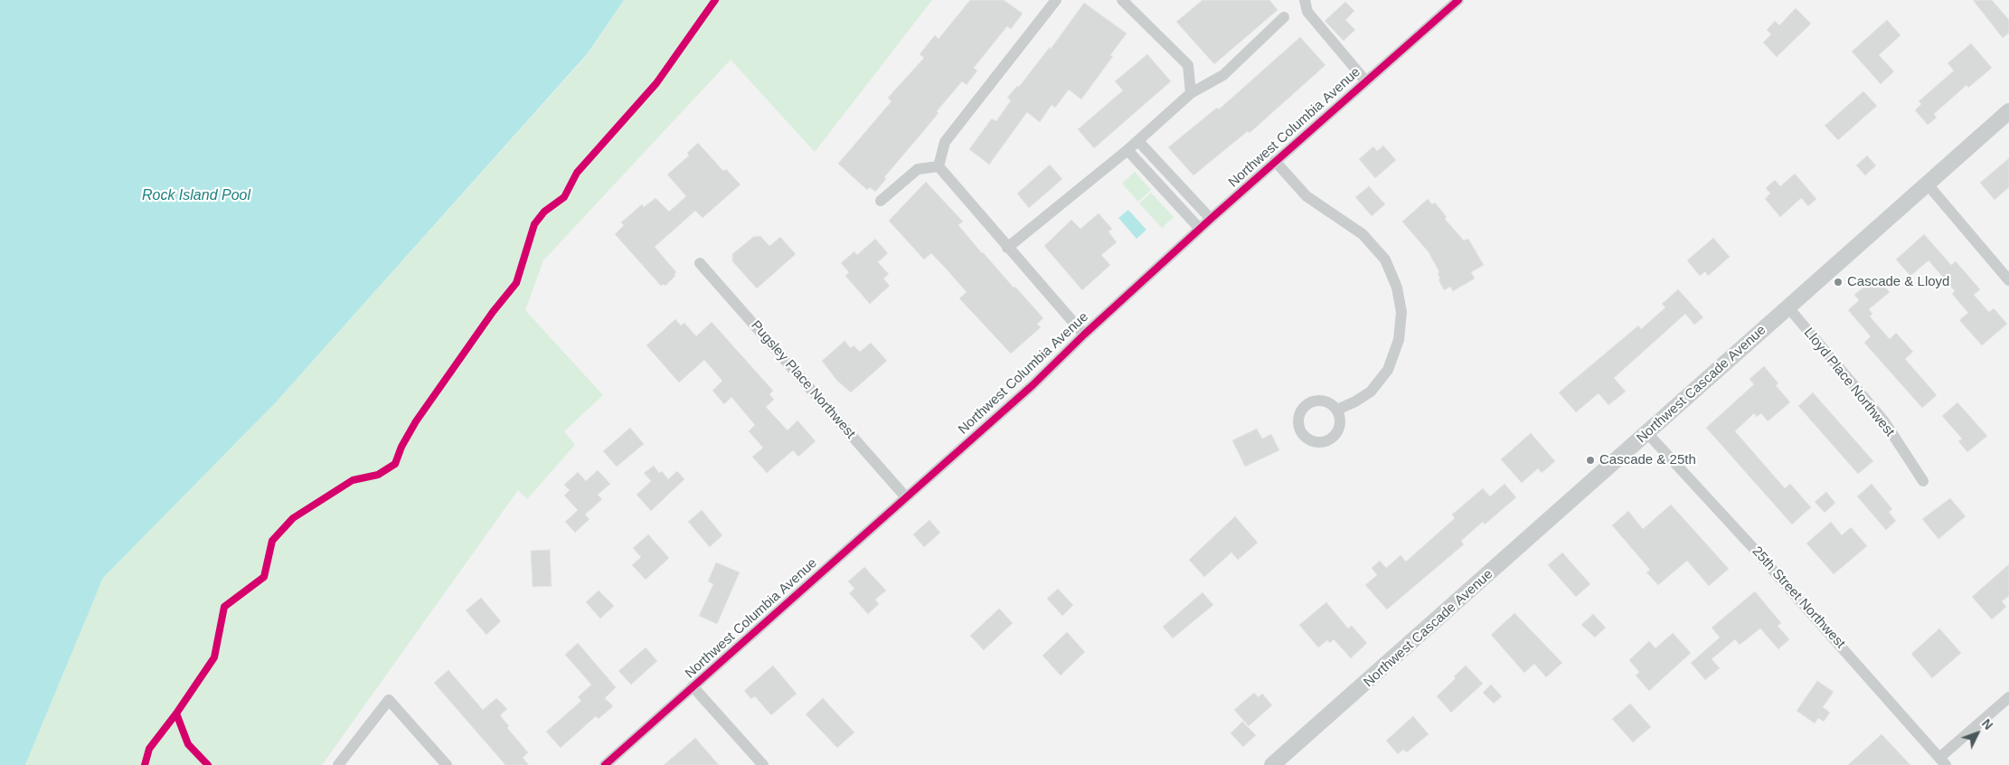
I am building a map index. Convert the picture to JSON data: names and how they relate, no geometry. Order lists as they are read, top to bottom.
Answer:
{
  "streets": {
    "street": [
      "Northwest Columbia Avenue",
      "Pugsley Place Northwest",
      "Lloyd Place Northwest",
      "Northwest Cascade Avenue",
      "25th Street Northwest"
    ]
  },
  "crossings": [
    ["Northwest Columbia Avenue", "Pugsley Place Northwest"],
    ["Lloyd Place Northwest", "Northwest Cascade Avenue"],
    ["Northwest Cascade Avenue", "25th Street Northwest"]
  ],
  "water": ["Rock Island Pool"],
  "places": ["Cascade & Lloyd", "Cascade & 25th"],
  "north": "top right"
}
